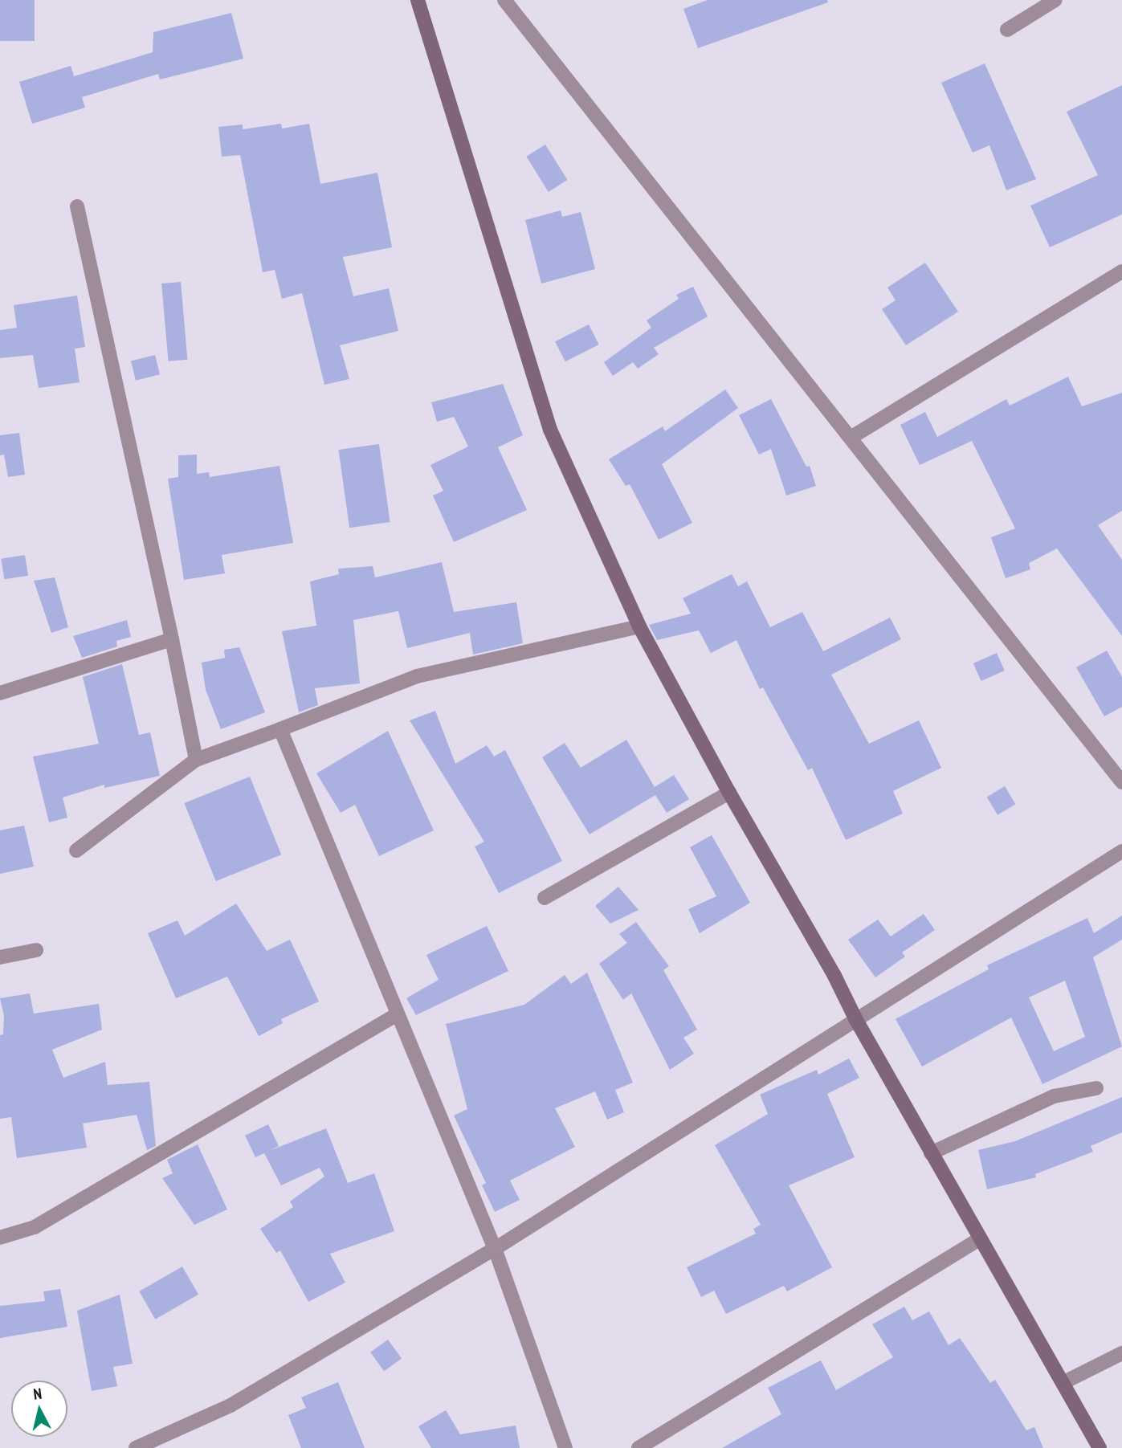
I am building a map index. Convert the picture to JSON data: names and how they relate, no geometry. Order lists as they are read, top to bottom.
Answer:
{
  "north": "top"
}
